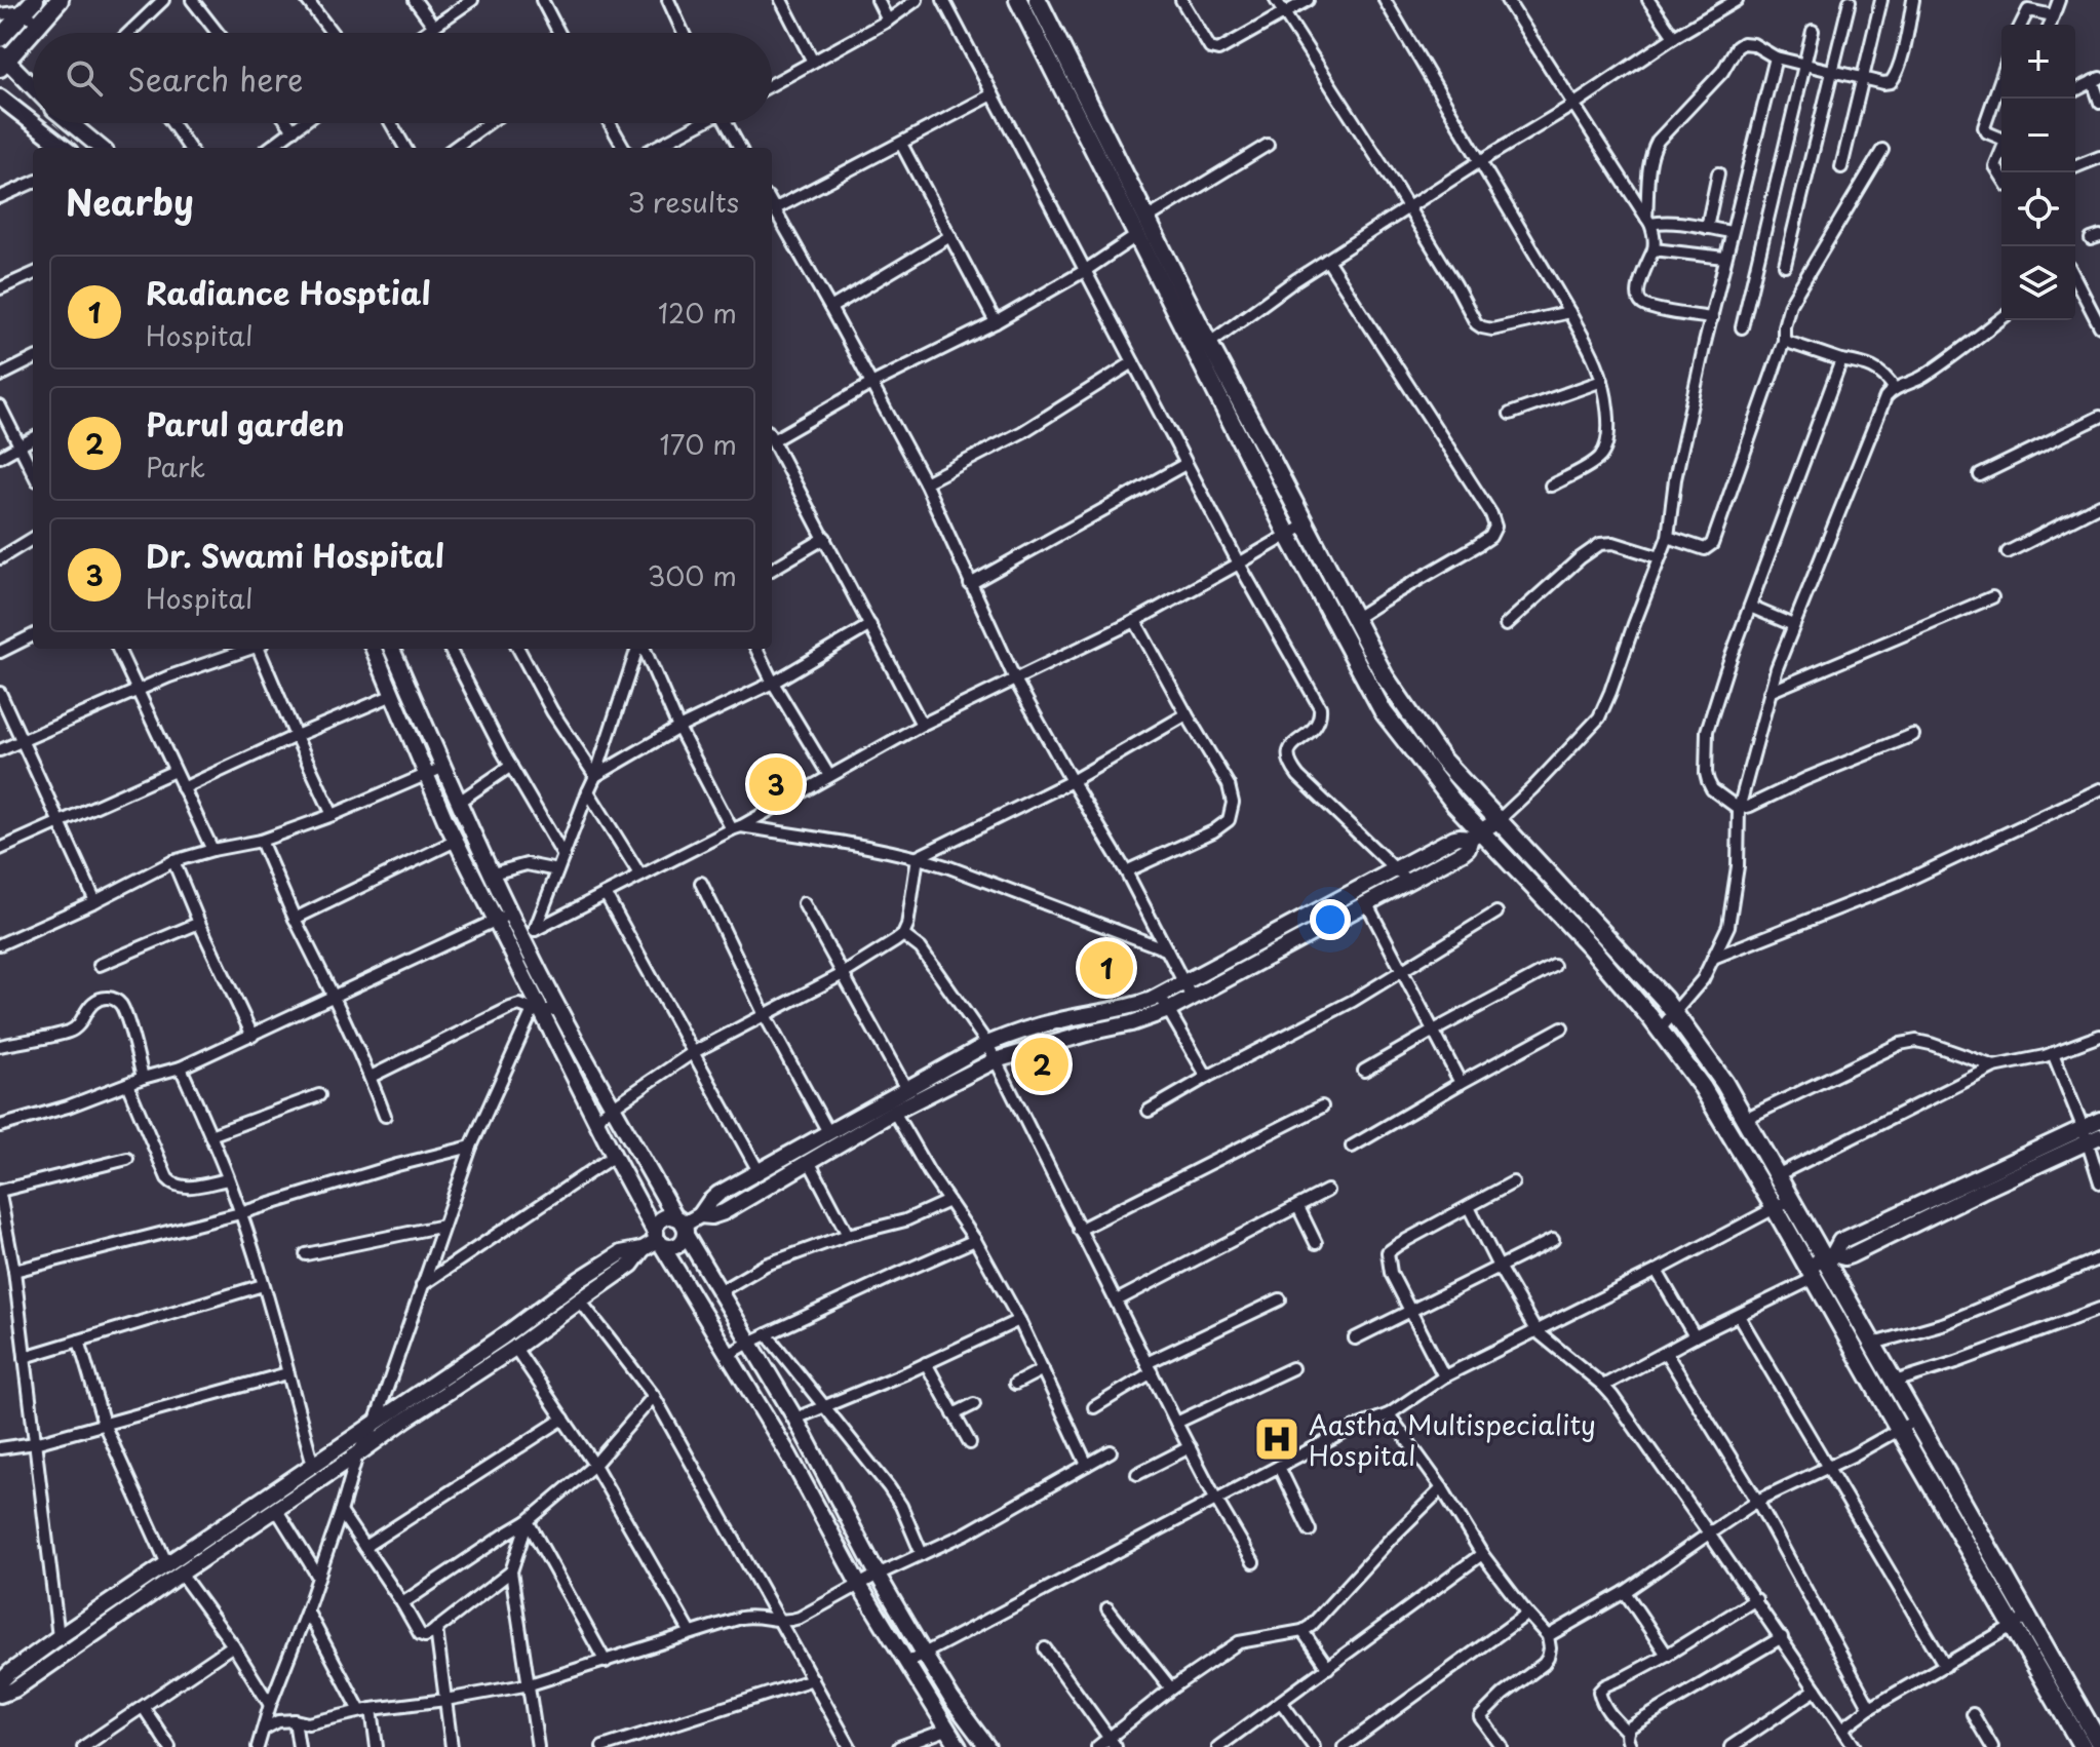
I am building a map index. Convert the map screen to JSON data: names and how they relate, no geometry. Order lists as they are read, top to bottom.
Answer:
{
  "places": {
    "hospital": ["Aastha Multispeciality Hospital"]
  },
  "page": {
    "map_buttons": ["+", "−"],
    "search": "Search here",
    "heading": ["Nearby", "3 results"],
    "list": [
      {
        "mark": "1",
        "name": "Radiance Hosptial",
        "note": "Hospital",
        "value": "120 m"
      },
      {
        "mark": "2",
        "name": "Parul garden",
        "note": "Park",
        "value": "170 m"
      },
      {
        "mark": "3",
        "name": "Dr. Swami Hospital",
        "note": "Hospital",
        "value": "300 m"
      }
    ],
    "pins": ["3", "1", "2"]
  }
}
